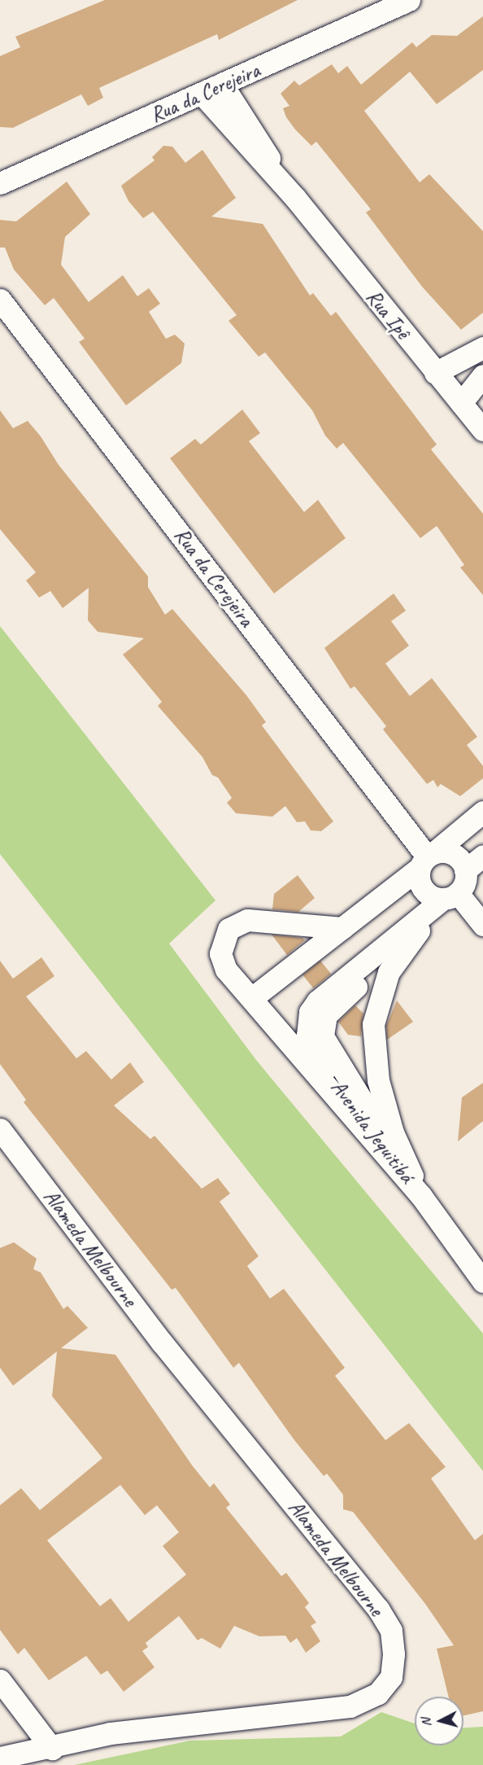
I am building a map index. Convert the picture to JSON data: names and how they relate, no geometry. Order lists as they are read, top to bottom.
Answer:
{
  "streets": {
    "street": [
      "Rua da Cerejeira",
      "Rua Ipê",
      "Avenida Jequitibá",
      "Alameda Melbourne"
    ]
  },
  "crossings": [
    ["Rua da Cerejeira", "Rua Ipê"],
    ["Rua da Cerejeira", "Avenida Jequitibá"]
  ],
  "north": "left"
}
